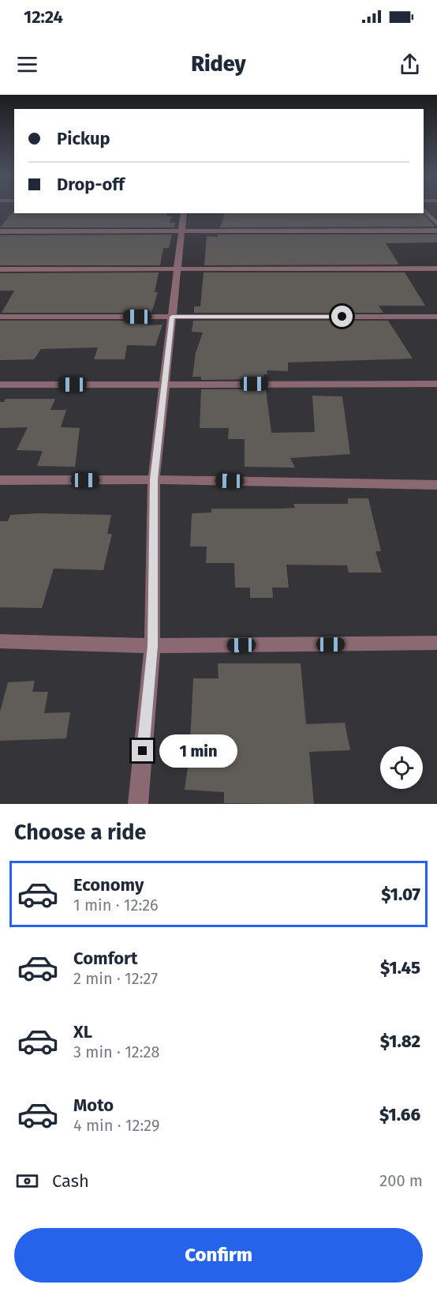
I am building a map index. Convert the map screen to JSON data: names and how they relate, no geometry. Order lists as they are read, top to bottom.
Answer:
{
  "page": {
    "status": "12:24",
    "header": "Ridey",
    "banner": ["Pickup", "Drop-off"],
    "bubble": "1 min",
    "heading": "Choose a ride",
    "list": [
      {
        "name": "Economy",
        "note": "1 min · 12:26",
        "value": "$1.07"
      },
      {
        "name": "Comfort",
        "note": "2 min · 12:27",
        "value": "$1.45"
      },
      {
        "name": "XL",
        "note": "3 min · 12:28",
        "value": "$1.82"
      },
      {
        "name": "Moto",
        "note": "4 min · 12:29",
        "value": "$1.66"
      }
    ],
    "pay": ["Cash", "200 m"],
    "buttons": "Confirm"
  }
}
